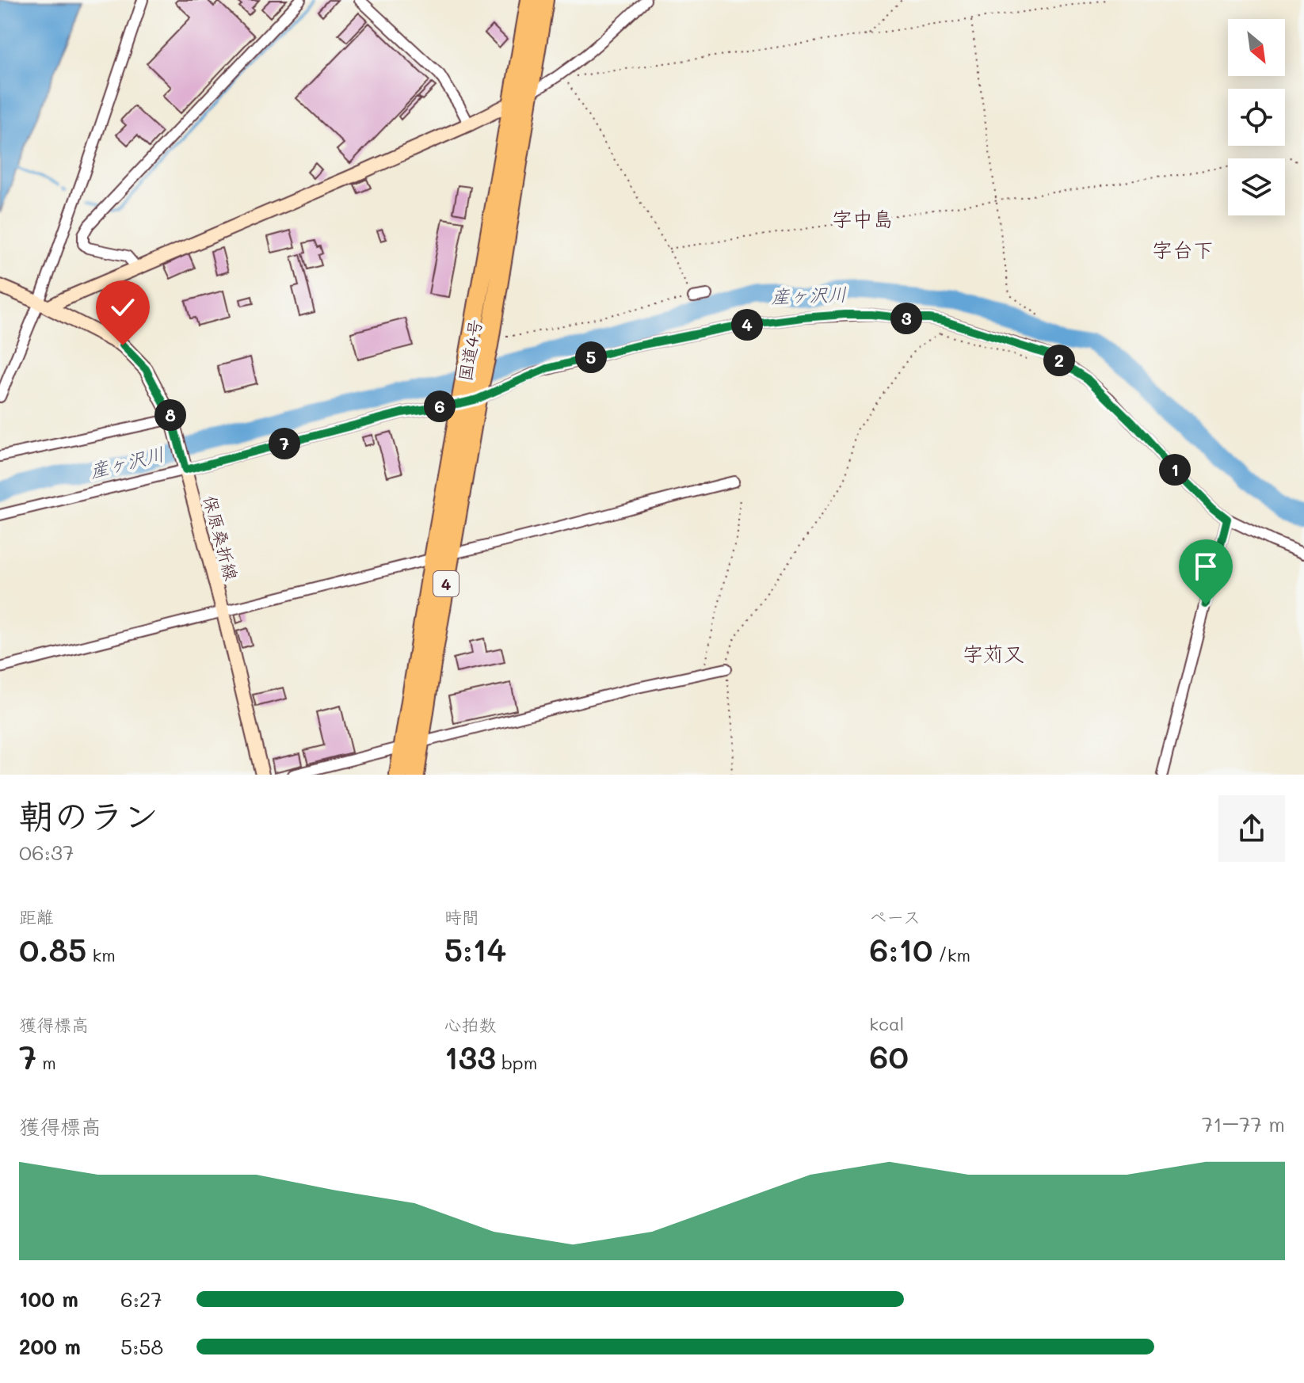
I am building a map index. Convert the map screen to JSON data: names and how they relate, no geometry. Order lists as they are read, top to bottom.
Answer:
{
  "streets": {
    "highway": ["国道4号", "4"],
    "main road": ["保原桑折線"]
  },
  "districts": ["字中島", "字台下", "字苅又"],
  "water": ["産ヶ沢川"],
  "north": "bottom right",
  "page": {
    "pins": [
      "3",
      "4",
      "5",
      "2",
      "6",
      "8",
      "7",
      "1"
    ],
    "heading": ["朝のラン", "06:37"],
    "stats": [
      ["距離", "0.85 km"],
      ["時間", "5:14"],
      ["ペース", "6:10 /km"],
      ["獲得標高", "7 m"],
      ["心拍数", "133 bpm"],
      ["kcal", "60"]
    ],
    "chart": ["獲得標高", "71–77 m"],
    "list": [
      {
        "name": "100 m",
        "note": "6:27"
      },
      {
        "name": "200 m",
        "note": "5:58"
      }
    ]
  }
}
